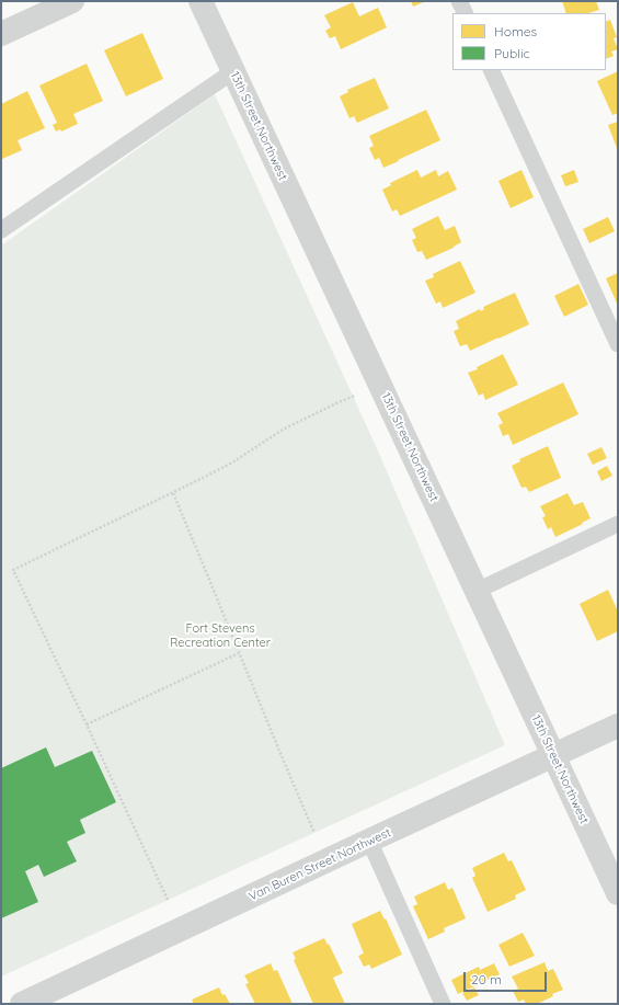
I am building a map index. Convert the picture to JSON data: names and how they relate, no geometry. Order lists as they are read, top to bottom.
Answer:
{
  "streets": {
    "street": ["13th Street Northwest", "Van Buren Street Northwest"]
  },
  "crossings": [
    ["13th Street Northwest", "Van Buren Street Northwest"]
  ],
  "parks": ["Fort Stevens Recreation Center"],
  "legend": ["Homes", "Public"],
  "scale_bar": "20 m"
}
